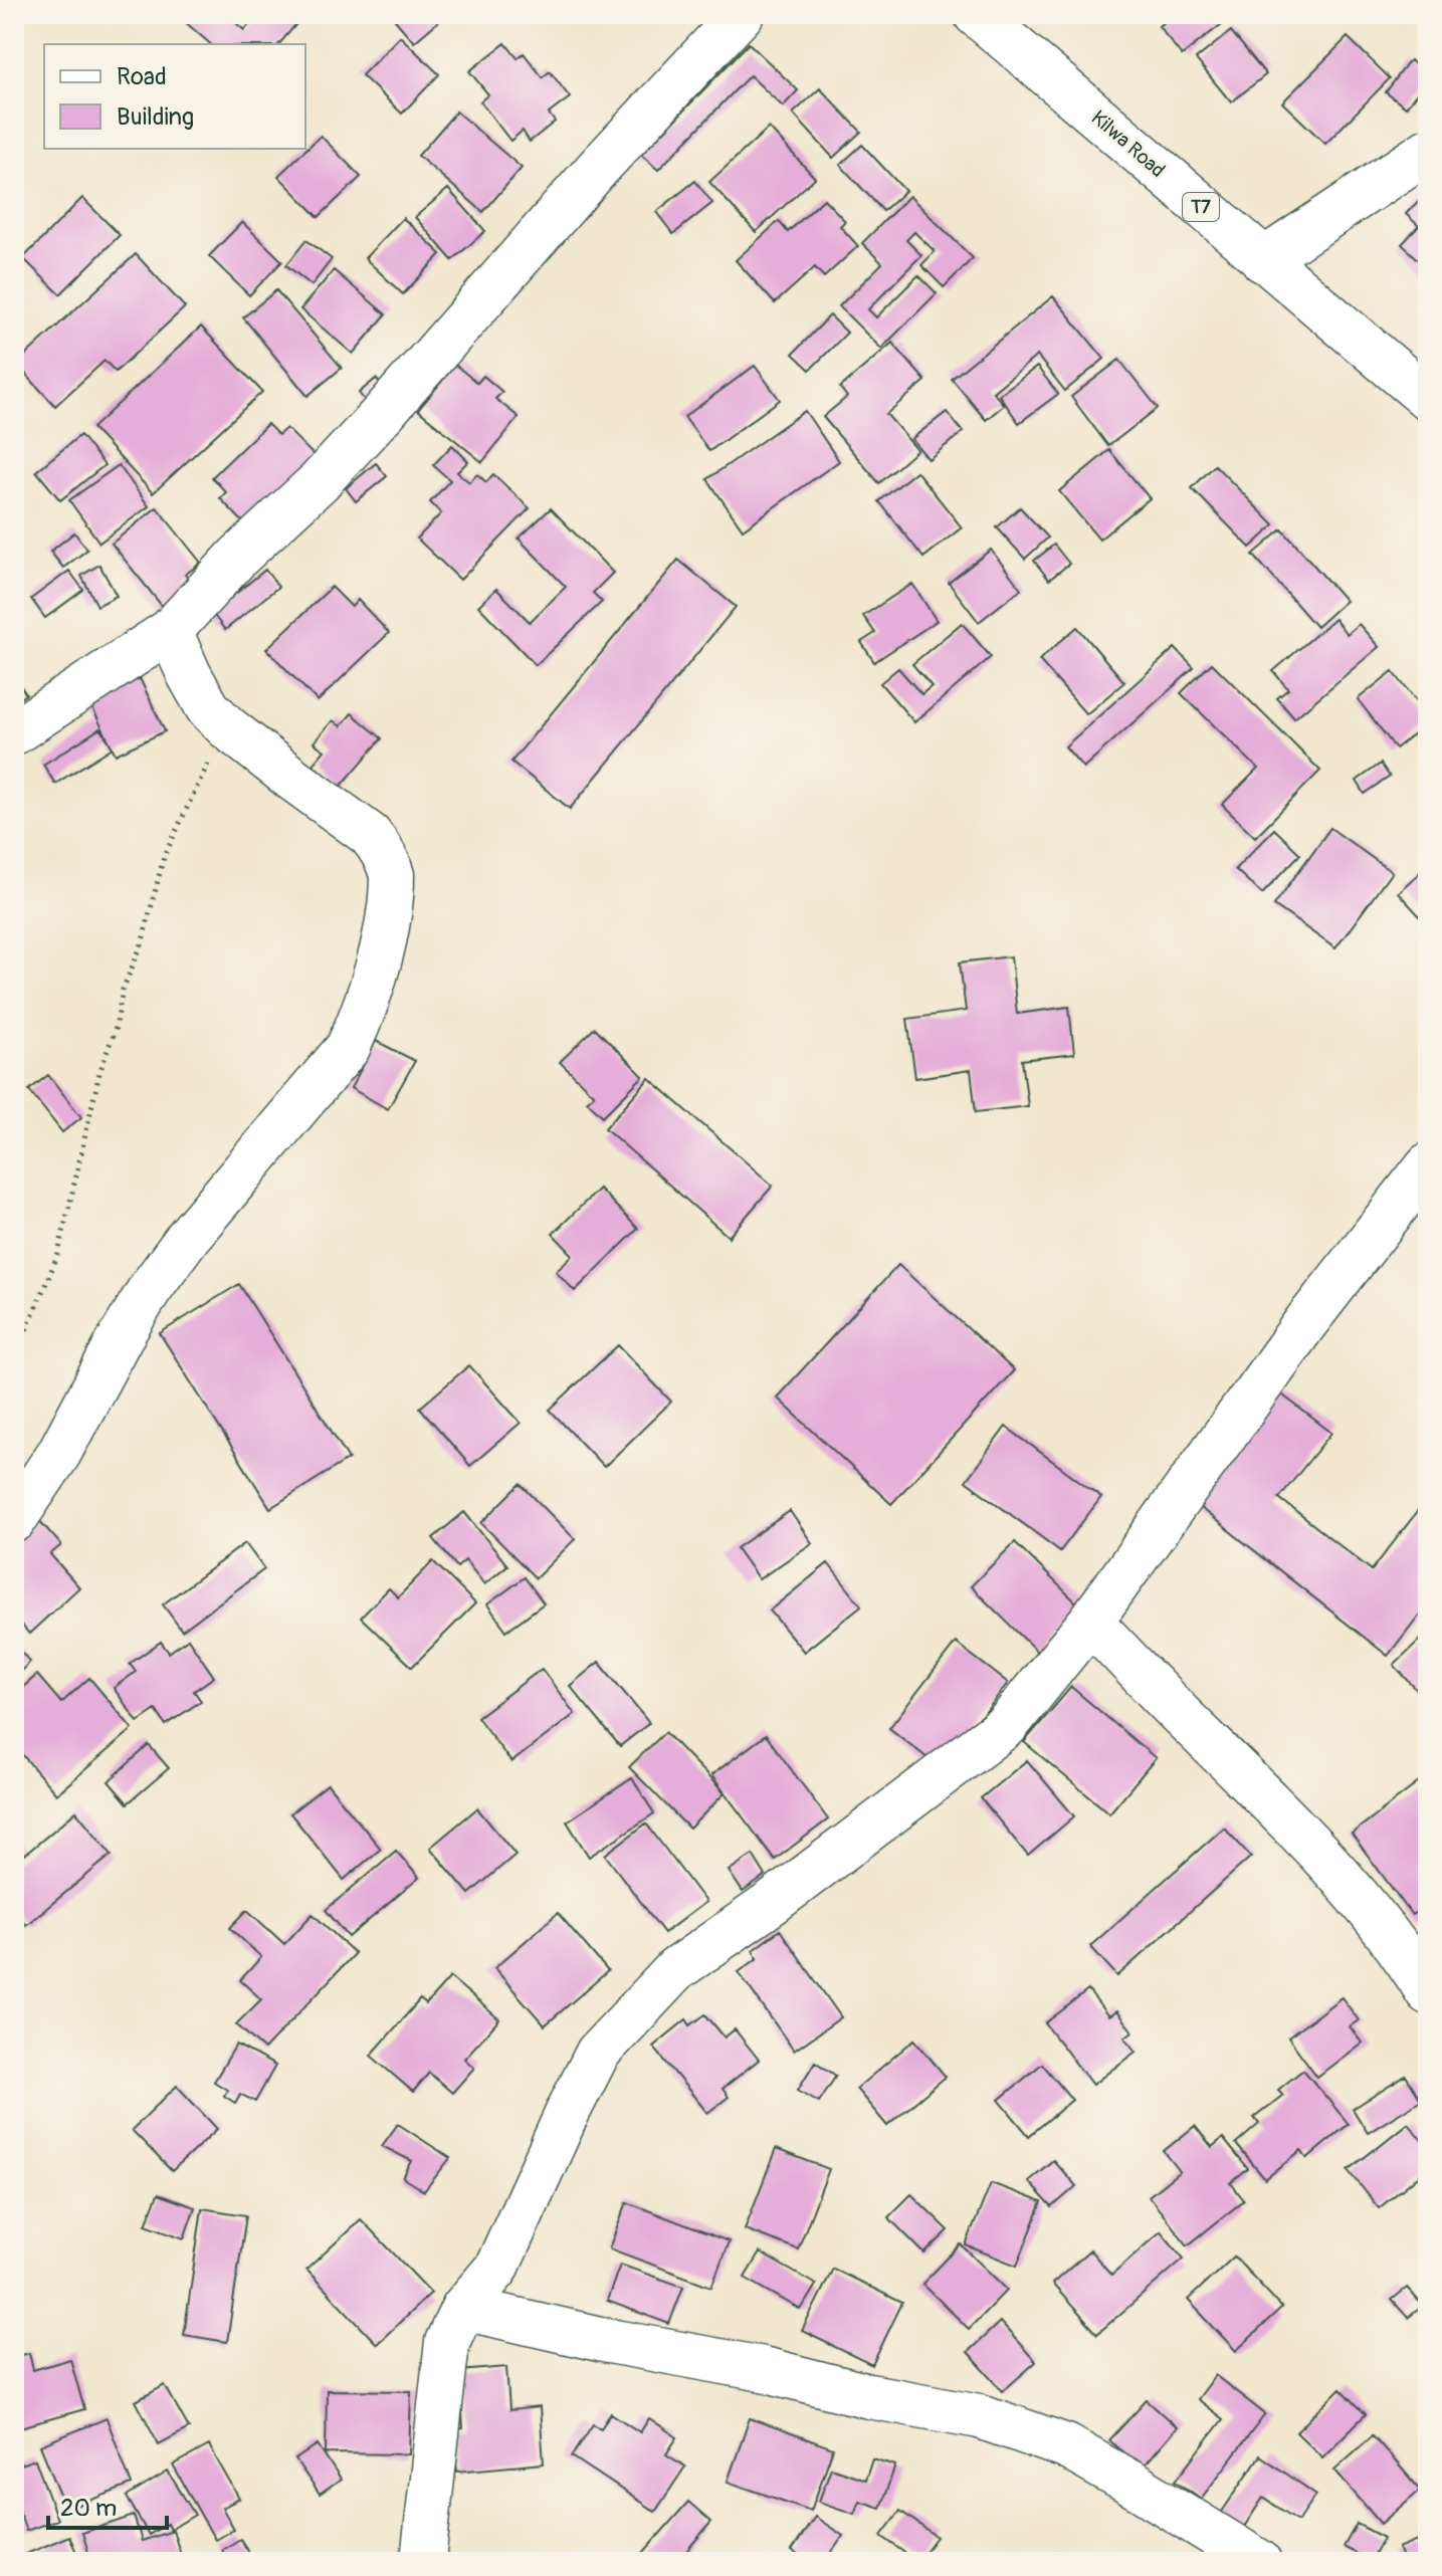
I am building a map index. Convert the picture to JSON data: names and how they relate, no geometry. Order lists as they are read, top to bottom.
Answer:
{
  "streets": {
    "main road": ["Kilwa Road", "T7"]
  },
  "legend": ["Road", "Building"],
  "scale_bar": "20 m"
}
